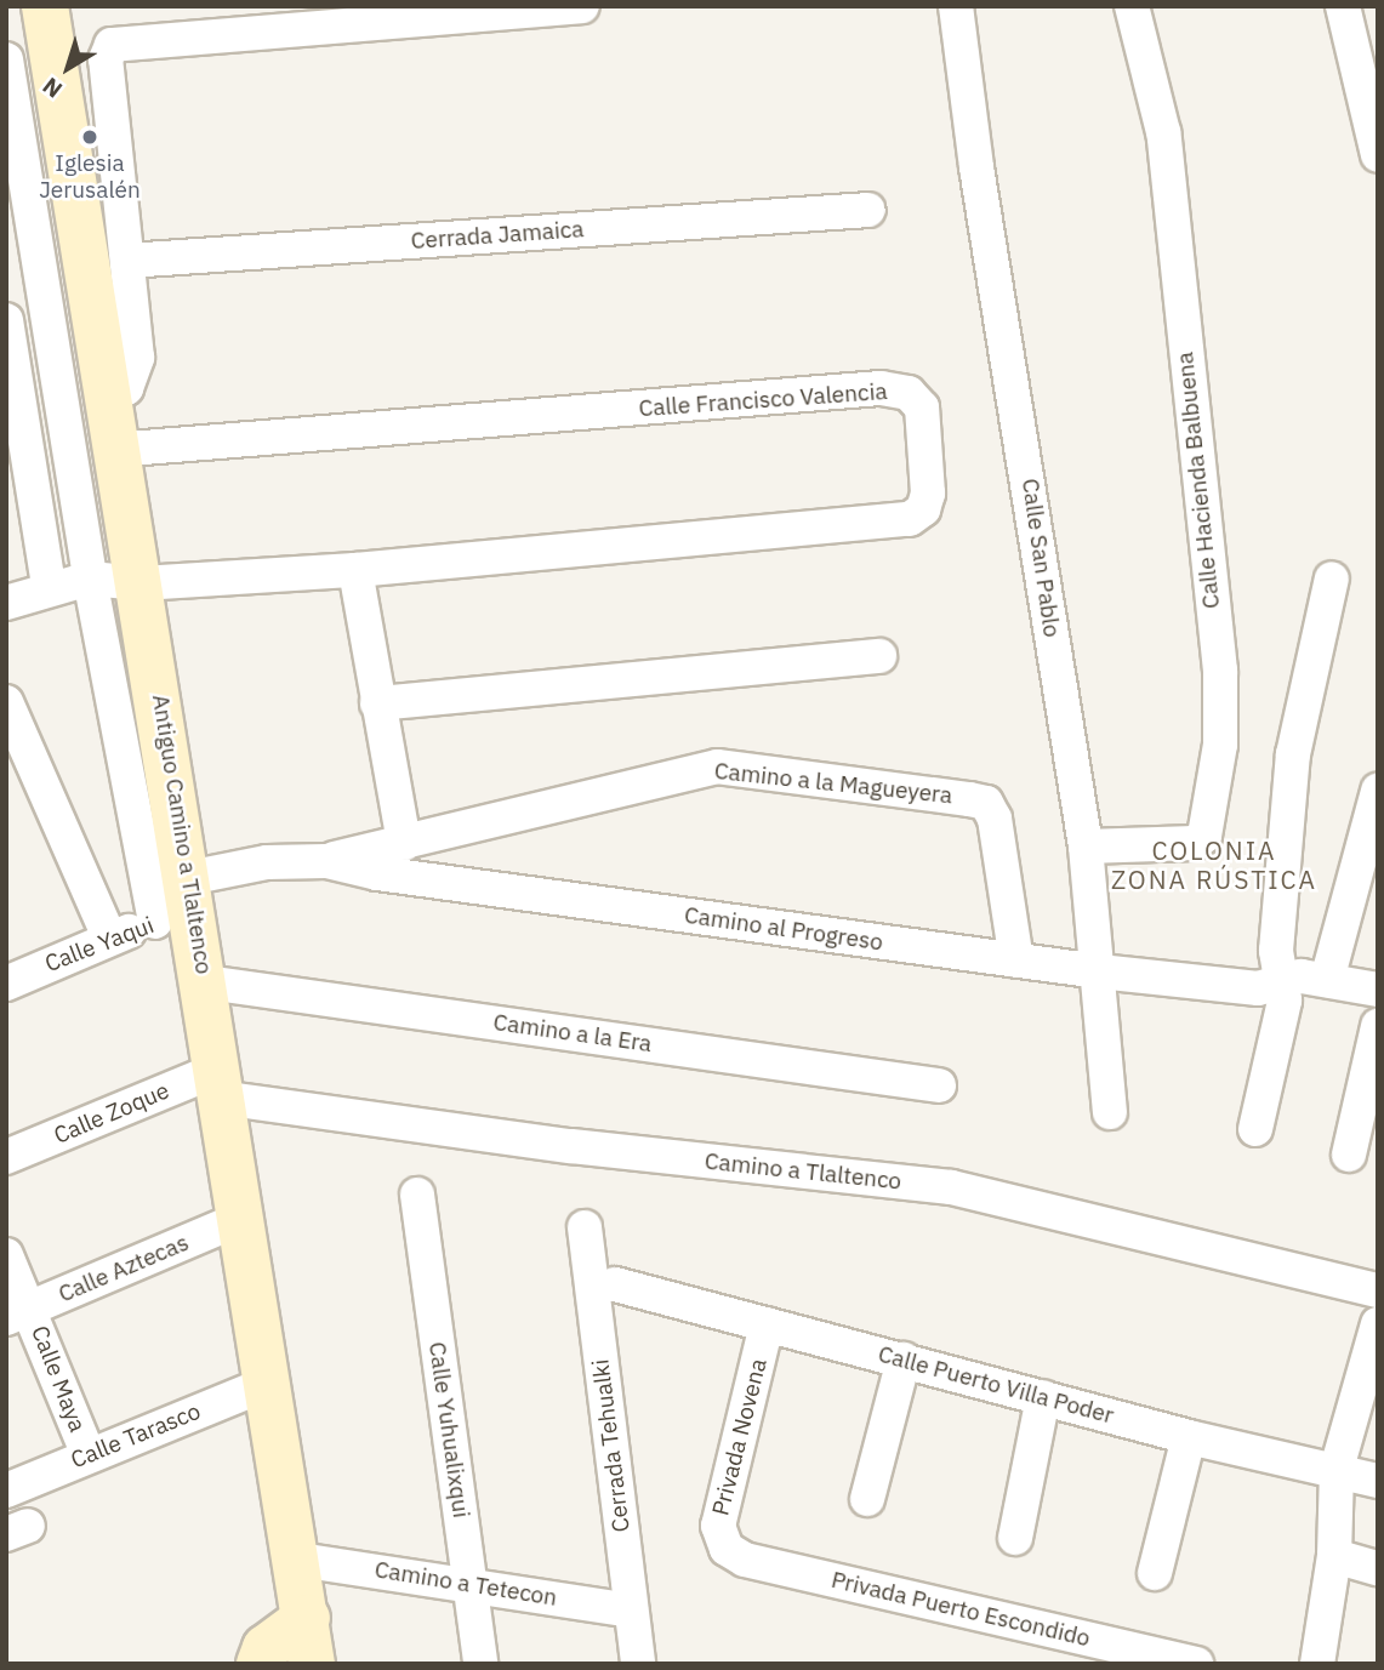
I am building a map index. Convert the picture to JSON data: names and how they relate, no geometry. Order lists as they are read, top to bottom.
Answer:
{
  "streets": {
    "street": [
      "Cerrada Jamaica",
      "Calle Francisco Valencia",
      "Calle Hacienda Balbuena",
      "Calle San Pablo",
      "Camino a la Magueyera",
      "Antiguo Camino a Tlaltenco",
      "Camino al Progreso",
      "Calle Yaqui",
      "Camino a la Era",
      "Calle Zoque",
      "Camino a Tlaltenco",
      "Calle Aztecas",
      "Calle Maya",
      "Calle Puerto Villa Poder",
      "Calle Yuhualixqui",
      "Calle Tarasco",
      "Privada Novena",
      "Cerrada Tehualki",
      "Camino a Tetecon",
      "Privada Puerto Escondido"
    ]
  },
  "crossings": [
    ["Calle Francisco Valencia", "Antiguo Camino a Tlaltenco"],
    ["Calle Hacienda Balbuena", "Calle San Pablo"],
    ["Calle San Pablo", "Camino al Progreso"],
    ["Camino a la Magueyera", "Camino al Progreso"],
    ["Antiguo Camino a Tlaltenco", "Camino al Progreso"],
    ["Antiguo Camino a Tlaltenco", "Calle Yaqui"],
    ["Antiguo Camino a Tlaltenco", "Camino a la Era"],
    ["Antiguo Camino a Tlaltenco", "Calle Zoque"],
    ["Antiguo Camino a Tlaltenco", "Camino a Tlaltenco"],
    ["Antiguo Camino a Tlaltenco", "Calle Aztecas"],
    ["Antiguo Camino a Tlaltenco", "Calle Tarasco"],
    ["Antiguo Camino a Tlaltenco", "Camino a Tetecon"],
    ["Camino al Progreso", "Calle Yaqui"],
    ["Calle Zoque", "Camino a Tlaltenco"],
    ["Calle Aztecas", "Calle Maya"],
    ["Calle Maya", "Calle Tarasco"],
    ["Calle Puerto Villa Poder", "Privada Novena"],
    ["Calle Yuhualixqui", "Camino a Tetecon"],
    ["Privada Novena", "Privada Puerto Escondido"],
    ["Cerrada Tehualki", "Camino a Tetecon"]
  ],
  "districts": ["COLONIA ZONA RÚSTICA"],
  "places": ["Iglesia Jerusalén"],
  "north": "bottom left"
}
